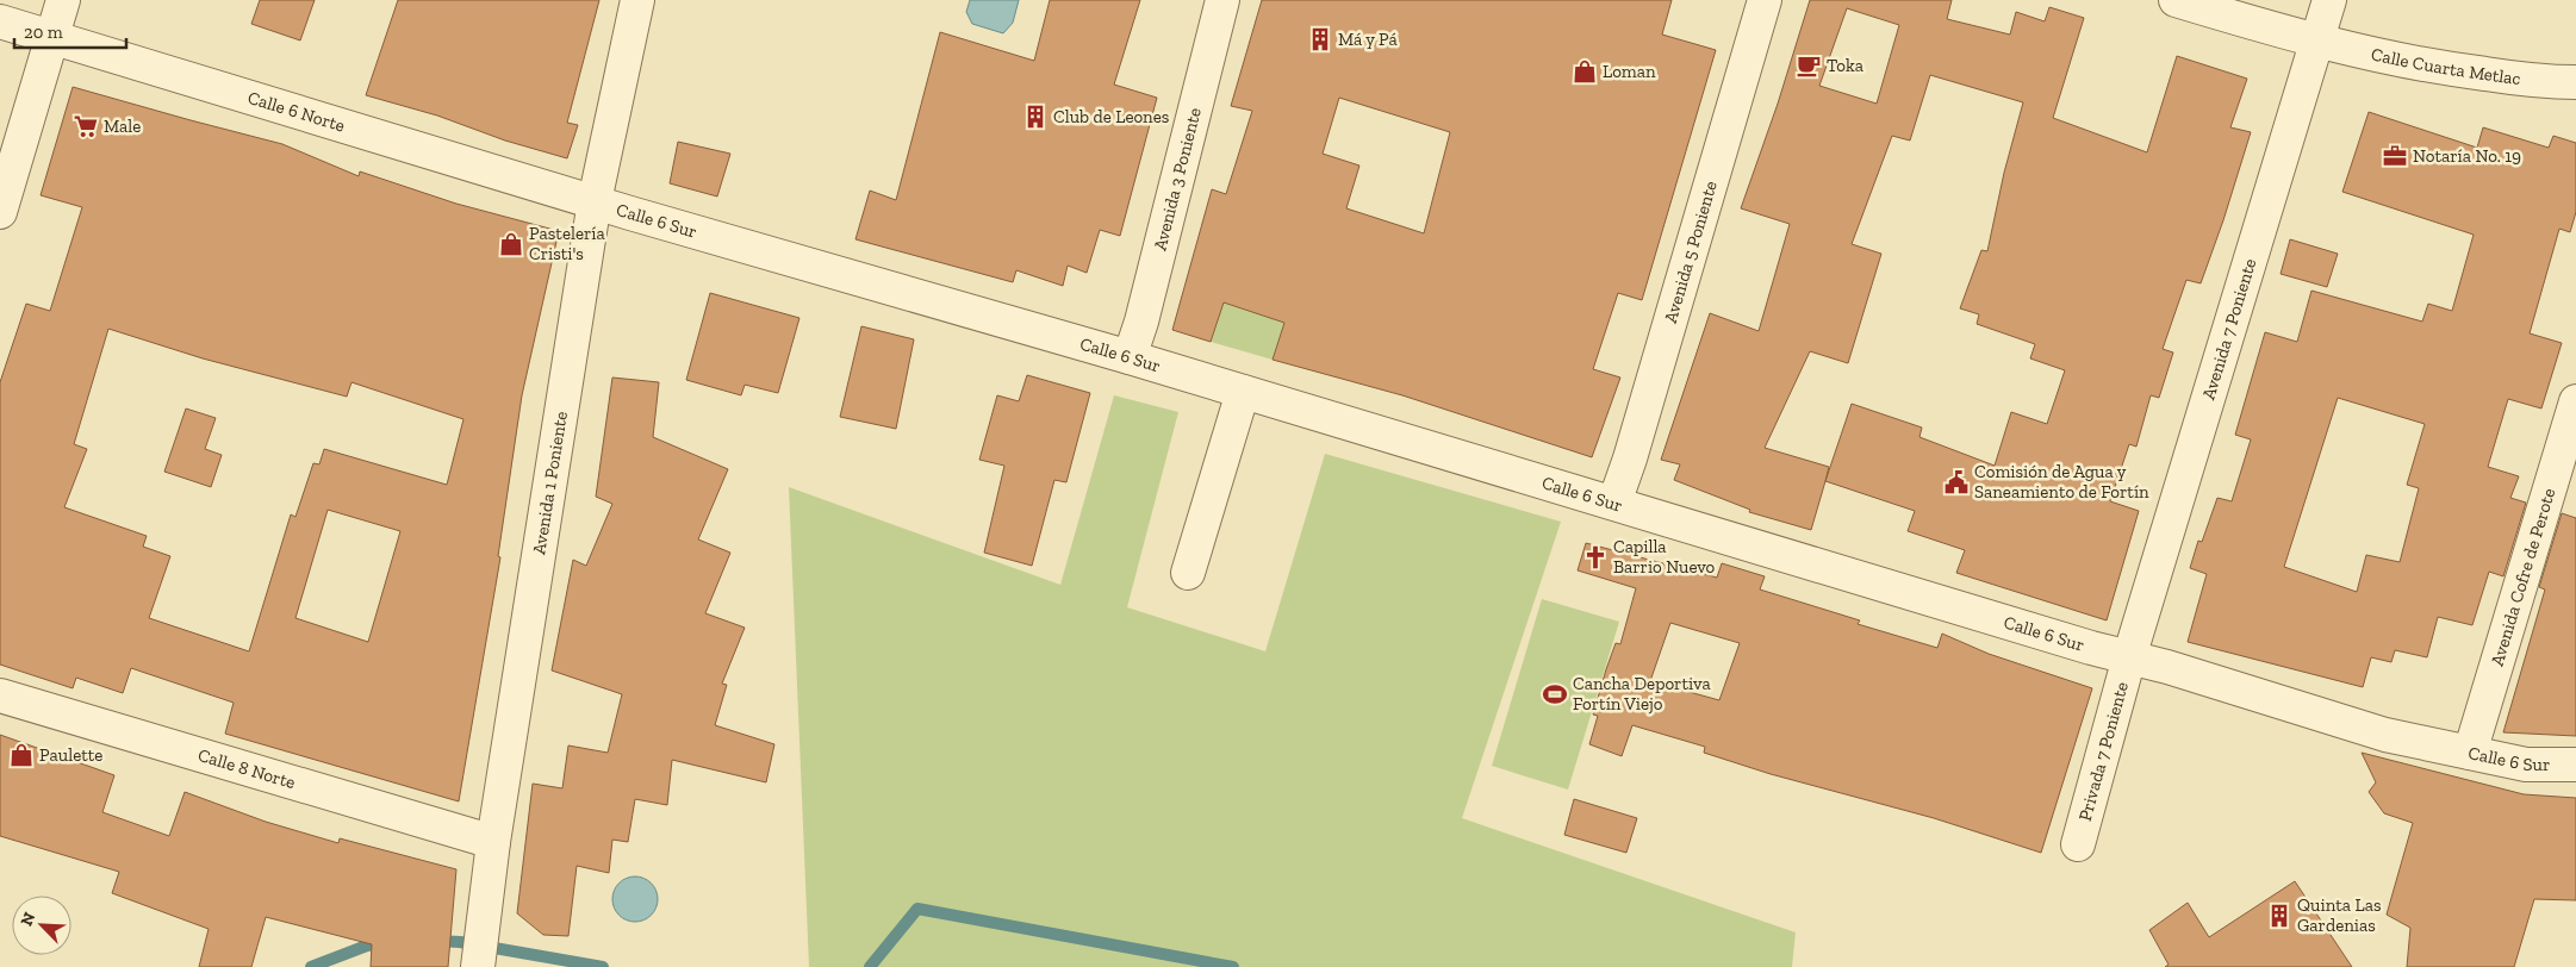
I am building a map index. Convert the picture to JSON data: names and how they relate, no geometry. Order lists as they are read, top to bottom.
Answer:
{
  "streets": {
    "street": [
      "Calle Cuarta Metlac",
      "Calle 6 Norte",
      "Avenida 3 Poniente",
      "Calle 6 Sur",
      "Avenida 5 Poniente",
      "Avenida 7 Poniente",
      "Avenida 1 Poniente",
      "Avenida Cofre de Perote",
      "Privada 7 Poniente",
      "Calle 8 Norte"
    ]
  },
  "crossings": [
    ["Calle Cuarta Metlac", "Avenida 7 Poniente"],
    ["Calle 6 Norte", "Calle 6 Sur"],
    ["Calle 6 Norte", "Avenida 1 Poniente"],
    ["Avenida 3 Poniente", "Calle 6 Sur"],
    ["Calle 6 Sur", "Avenida 5 Poniente"],
    ["Calle 6 Sur", "Avenida 7 Poniente"],
    ["Calle 6 Sur", "Avenida 1 Poniente"],
    ["Calle 6 Sur", "Avenida Cofre de Perote"],
    ["Calle 6 Sur", "Privada 7 Poniente"],
    ["Avenida 7 Poniente", "Privada 7 Poniente"],
    ["Avenida 1 Poniente", "Calle 8 Norte"]
  ],
  "places": {
    "building": ["Má y Pá", "Club de Leones", "Quinta Las Gardenias"],
    "cafe": ["Toka"],
    "shop": ["Loman", "Pastelería Cristi's", "Paulette"],
    "supermarket": ["Male"],
    "office": ["Notaría No. 19"],
    "public building": ["Comisión de Agua y Saneamiento de Fortín"],
    "church": ["Capilla Barrio Nuevo"],
    "sports": ["Cancha Deportiva Fortín Viejo"]
  },
  "scale_bar": "20 m",
  "north": "top left"
}
